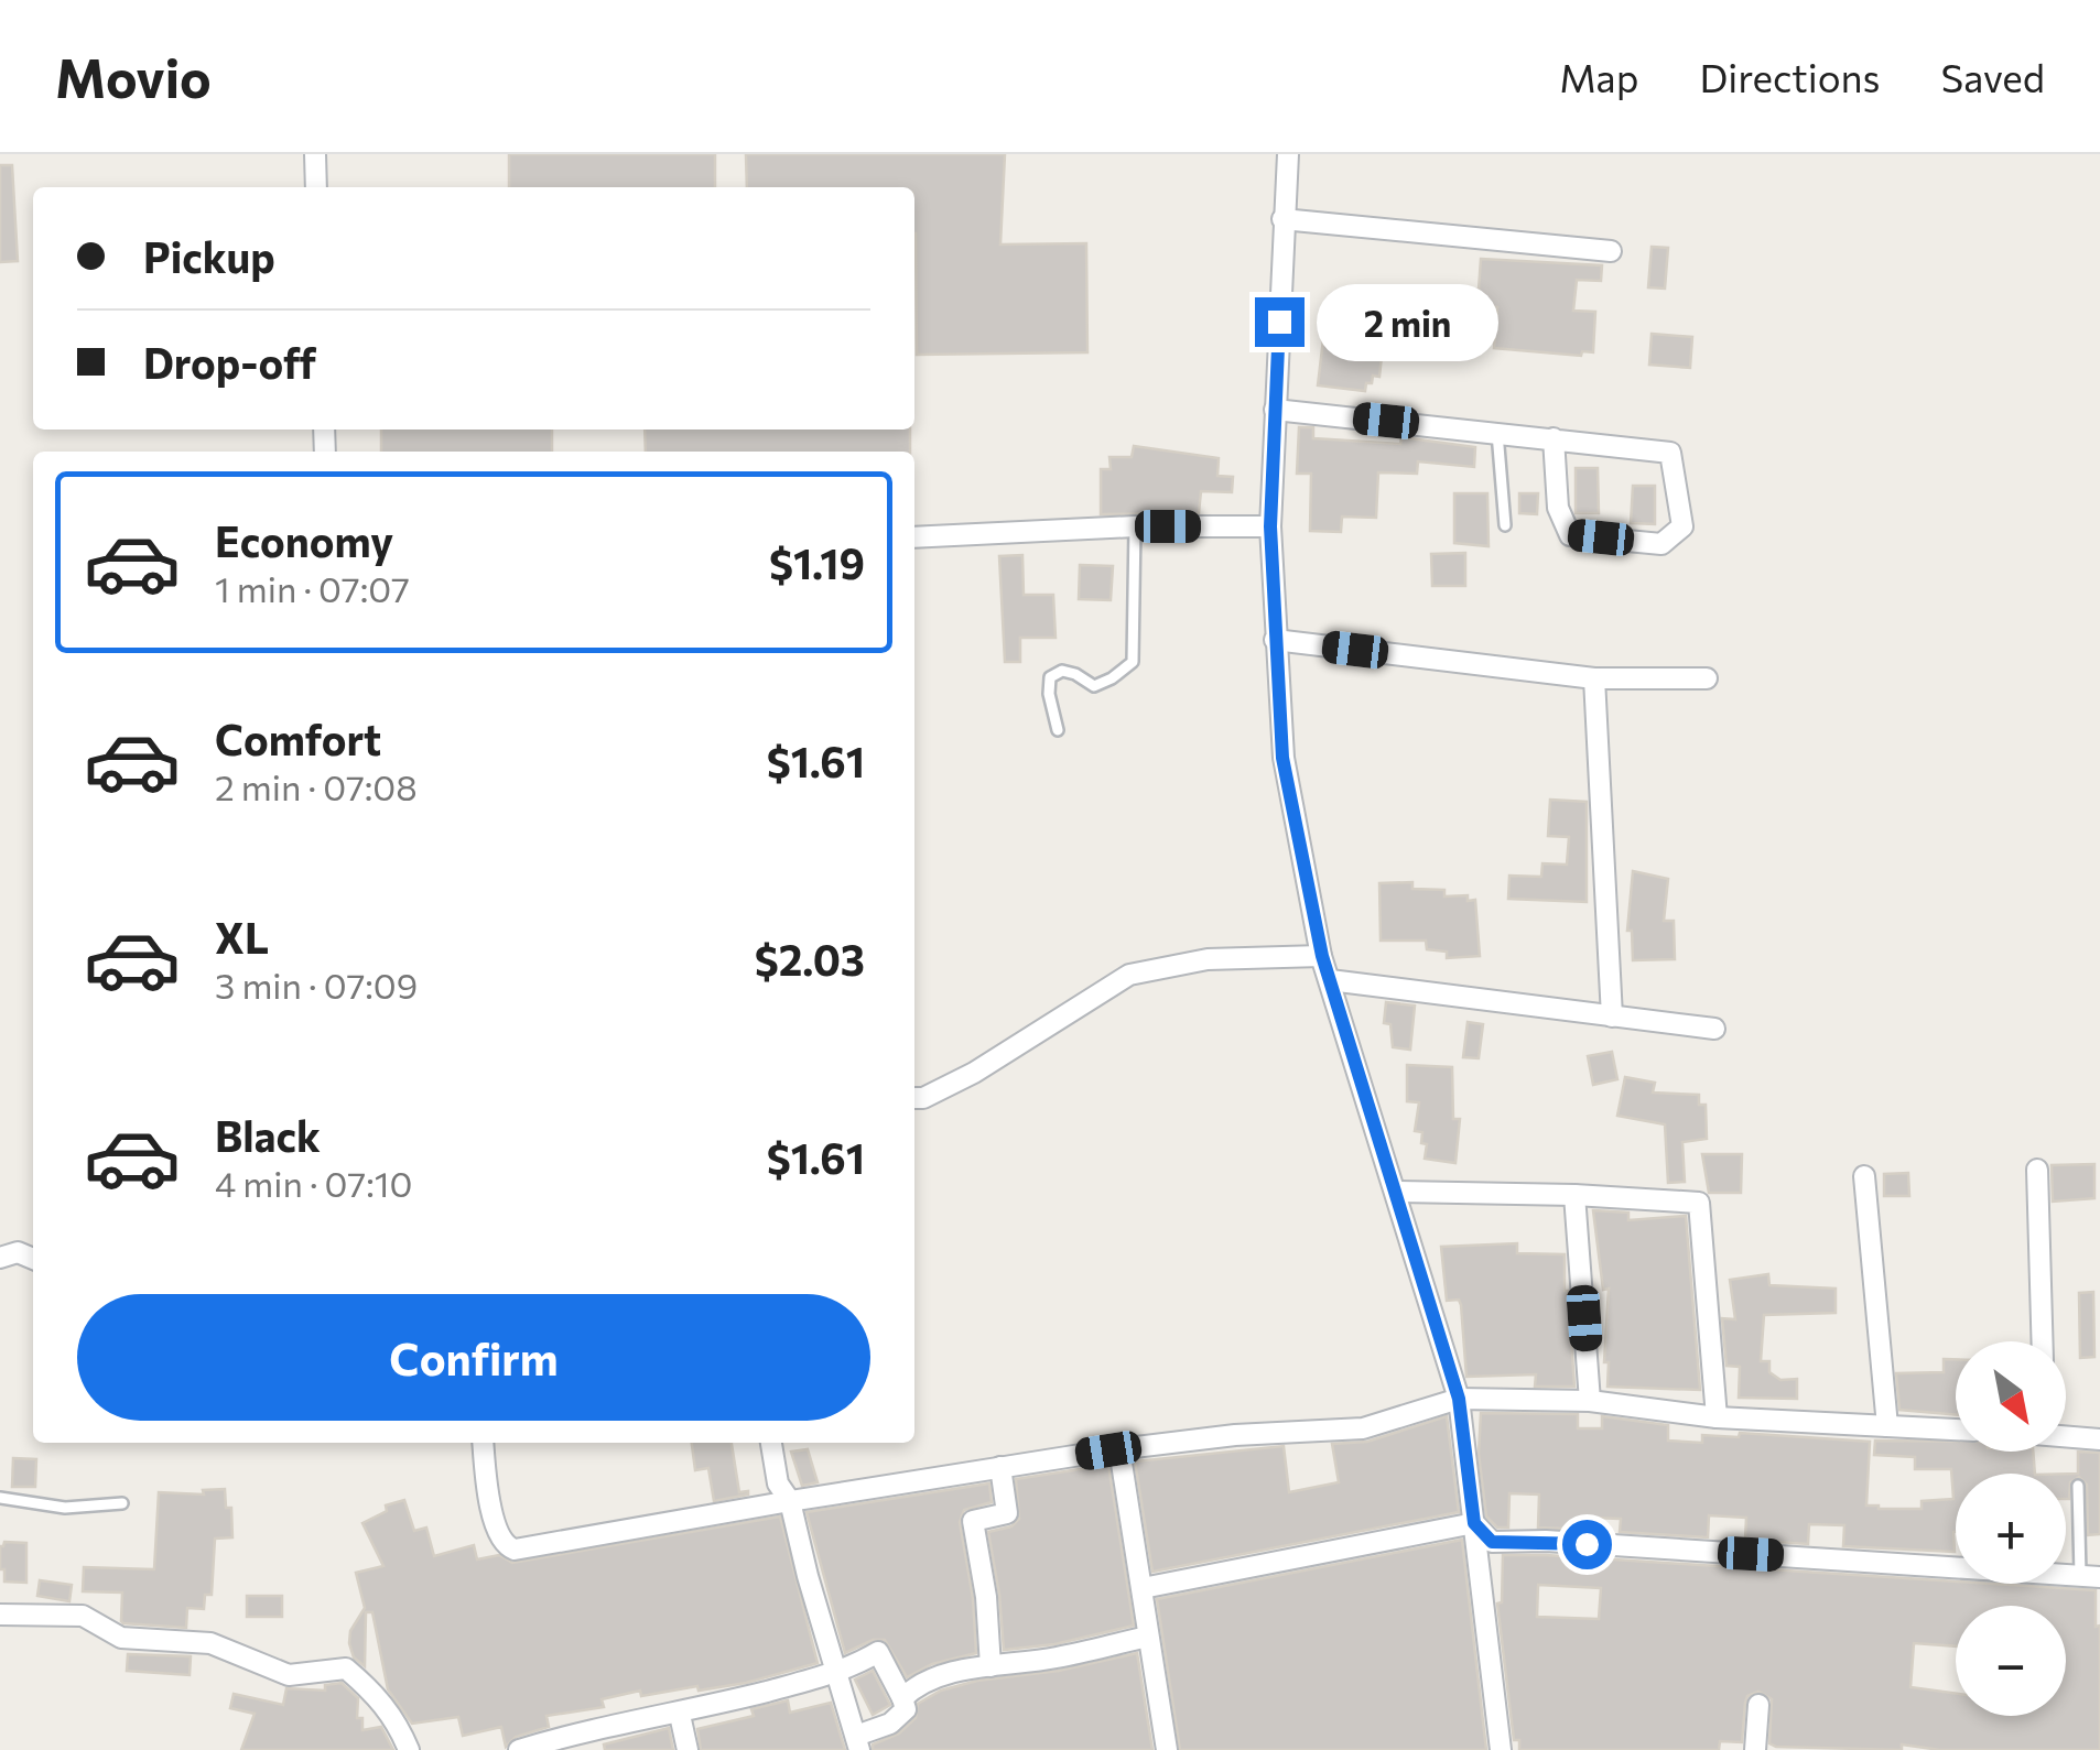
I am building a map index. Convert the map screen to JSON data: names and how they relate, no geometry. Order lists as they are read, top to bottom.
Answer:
{
  "north": "bottom right",
  "page": {
    "header": "Movio",
    "nav": ["Map", "Directions", "Saved"],
    "banner": ["Pickup", "Drop-off"],
    "bubble": "2 min",
    "list": [
      {
        "name": "Economy",
        "note": "1 min · 07:07",
        "value": "$1.19"
      },
      {
        "name": "Comfort",
        "note": "2 min · 07:08",
        "value": "$1.61"
      },
      {
        "name": "XL",
        "note": "3 min · 07:09",
        "value": "$2.03"
      },
      {
        "name": "Black",
        "note": "4 min · 07:10",
        "value": "$1.61"
      }
    ],
    "buttons": "Confirm",
    "map_buttons": ["+", "−"]
  }
}
